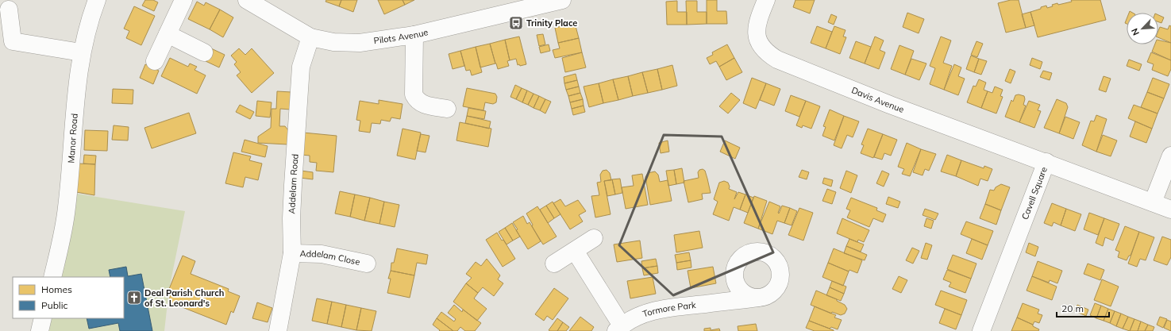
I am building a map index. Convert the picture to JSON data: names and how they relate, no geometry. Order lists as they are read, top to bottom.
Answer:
{
  "streets": {
    "street": [
      "Pilots Avenue",
      "Davis Avenue",
      "Manor Road",
      "Addelam Road",
      "Cavell Square",
      "Addelam Close",
      "Tormore Park"
    ]
  },
  "crossings": [
    ["Pilots Avenue", "Addelam Road"],
    ["Davis Avenue", "Cavell Square"],
    ["Addelam Road", "Addelam Close"]
  ],
  "places": {
    "bus stop": ["Trinity Place"],
    "church": ["Deal Parish Church of St. Leonard's"]
  },
  "legend": ["Homes", "Public"],
  "scale_bar": "20 m",
  "north": "bottom left"
}
